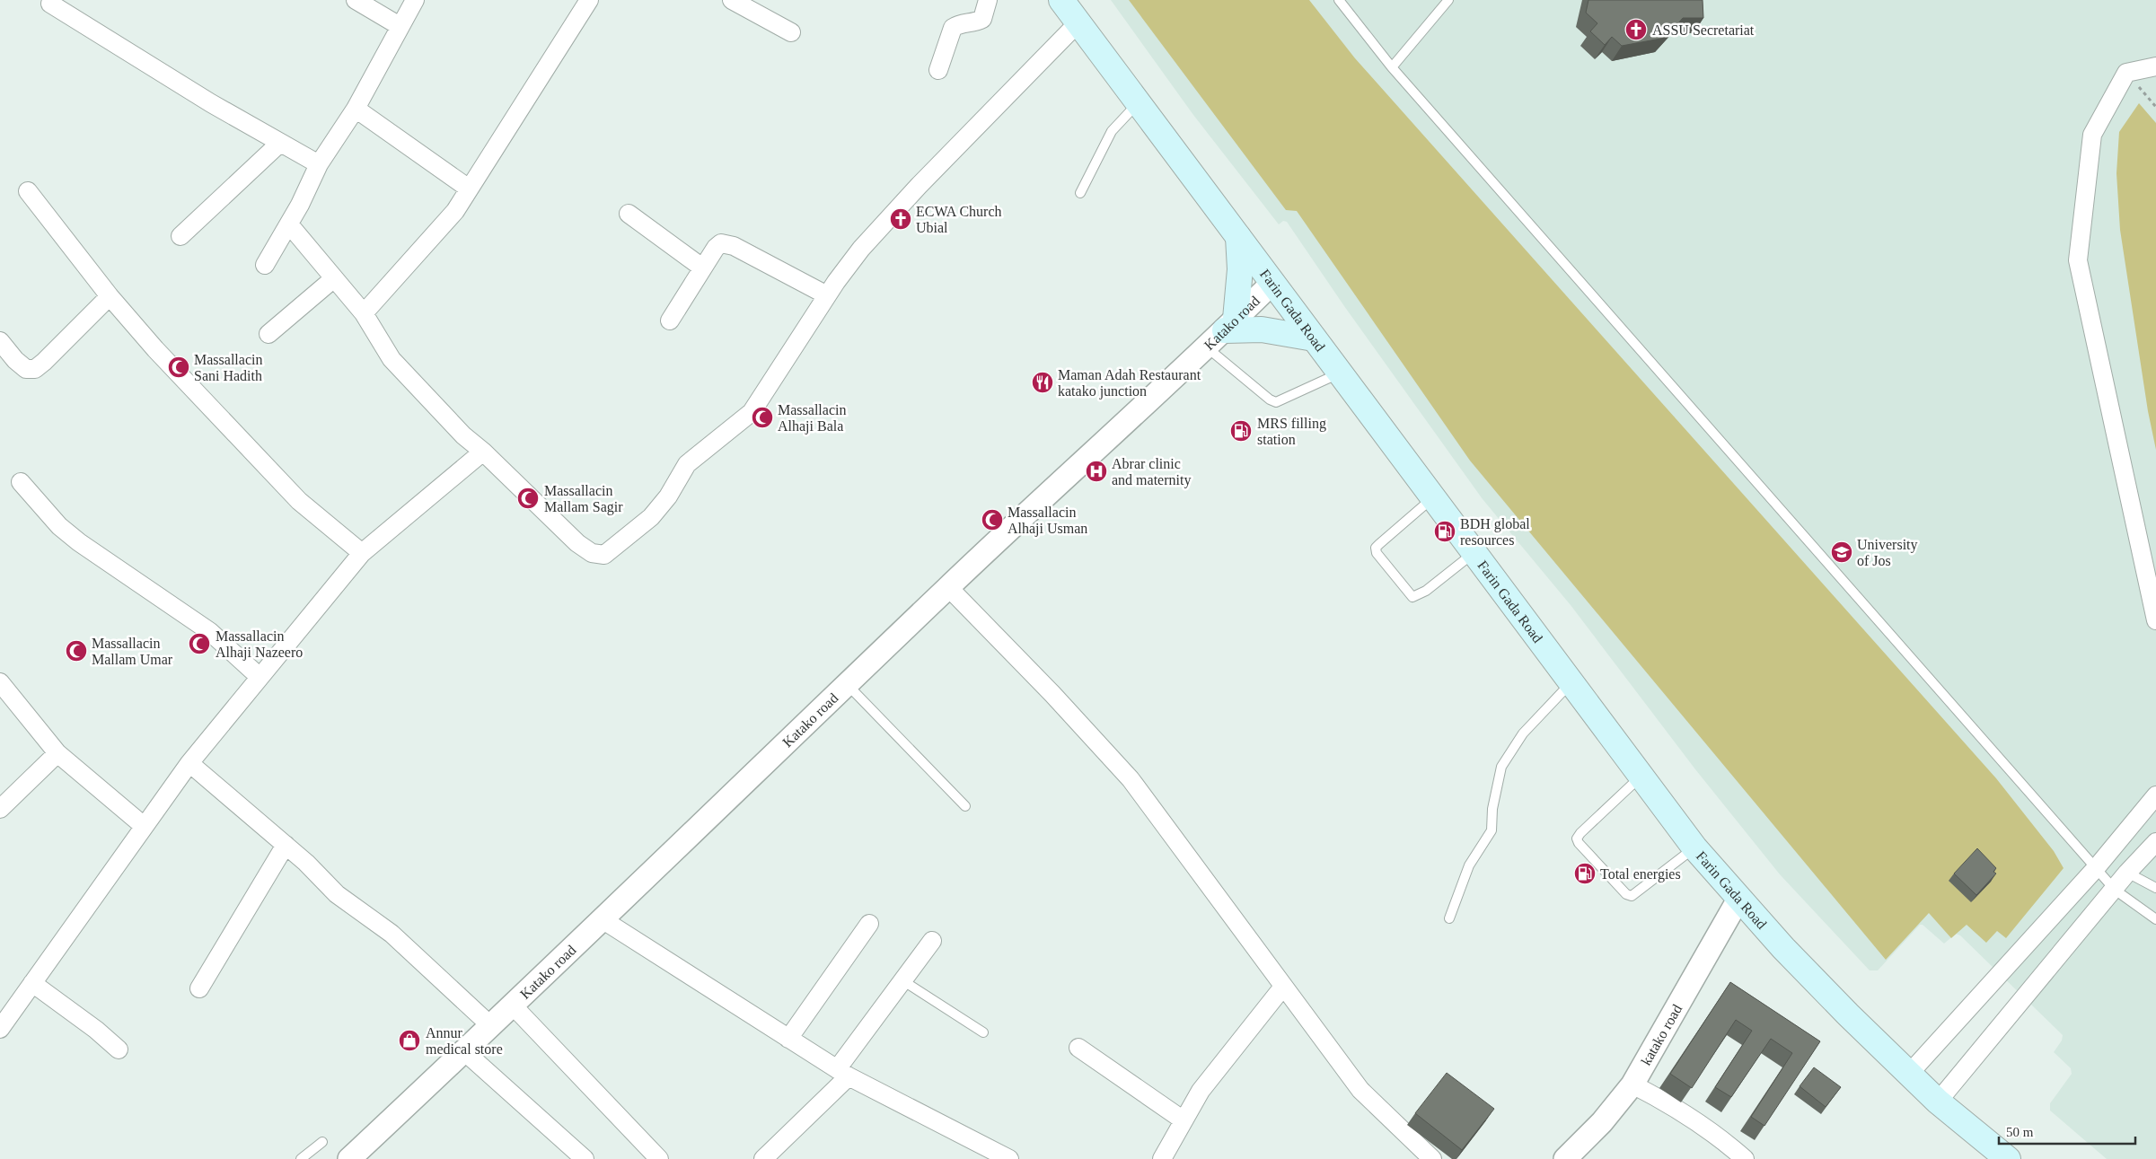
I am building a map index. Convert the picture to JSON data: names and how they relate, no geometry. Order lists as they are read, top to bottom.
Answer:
{
  "streets": {
    "main road": ["Farin Gada Road"],
    "street": ["Katako road", "katako road"]
  },
  "crossings": [
    ["Farin Gada Road", "Katako road"],
    ["Farin Gada Road", "katako road"]
  ],
  "places": {
    "church": ["ASSU Secretariat", "ECWA Church Ubial"],
    "mosque": [
      "Massallacin Sani Hadith",
      "Massallacin Alhaji Bala",
      "Massallacin Mallam Sagir",
      "Massallacin Alhaji Usman",
      "Massallacin Alhaji Nazeero",
      "Massallacin Mallam Umar"
    ],
    "restaurant": ["Maman Adah Restaurant katako junction"],
    "fuel station": ["MRS filling station", "BDH global resources", "Total energies"],
    "hospital": ["Abrar clinic and maternity"],
    "school or university": ["University of Jos"],
    "shop": ["Annur medical store"]
  },
  "scale_bar": "50 m"
}
